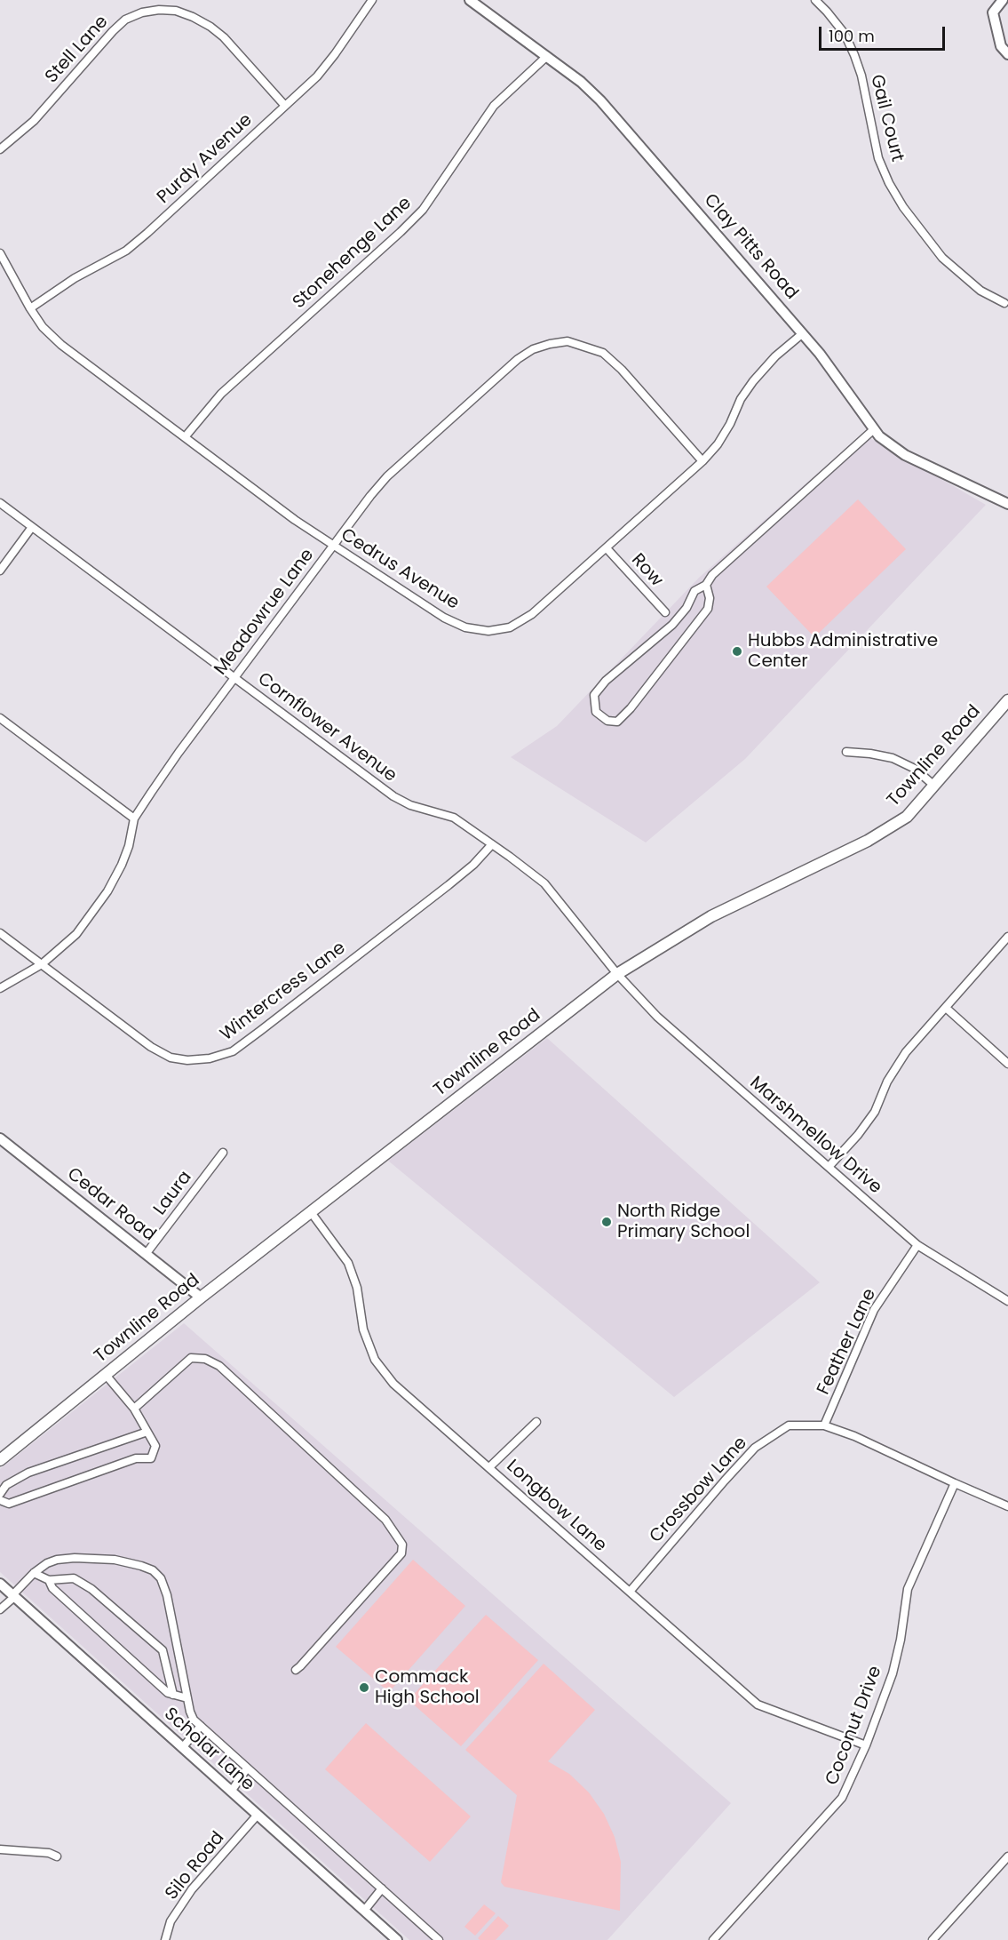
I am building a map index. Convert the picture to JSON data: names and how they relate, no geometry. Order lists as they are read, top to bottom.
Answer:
{
  "streets": {
    "main road": ["Townline Road"],
    "street": [
      "Stell Lane",
      "Gail Court",
      "Purdy Avenue",
      "Clay Pitts Road",
      "Stonehenge Lane",
      "Cedrus Avenue",
      "Row",
      "Meadowrue Lane",
      "Cornflower Avenue",
      "Wintercress Lane",
      "Marshmellow Drive",
      "Laura",
      "Cedar Road",
      "Feather Lane",
      "Crossbow Lane",
      "Longbow Lane",
      "Coconut Drive",
      "Scholar Lane",
      "Silo Road"
    ]
  },
  "crossings": [
    ["Stell Lane", "Purdy Avenue"],
    ["Purdy Avenue", "Cedrus Avenue"],
    ["Clay Pitts Road", "Stonehenge Lane"],
    ["Clay Pitts Road", "Cedrus Avenue"],
    ["Stonehenge Lane", "Cedrus Avenue"],
    ["Cedrus Avenue", "Row"],
    ["Cedrus Avenue", "Meadowrue Lane"],
    ["Meadowrue Lane", "Cornflower Avenue"],
    ["Meadowrue Lane", "Wintercress Lane"],
    ["Cornflower Avenue", "Townline Road"],
    ["Cornflower Avenue", "Wintercress Lane"],
    ["Cornflower Avenue", "Marshmellow Drive"],
    ["Townline Road", "Marshmellow Drive"],
    ["Townline Road", "Cedar Road"],
    ["Townline Road", "Longbow Lane"],
    ["Marshmellow Drive", "Feather Lane"],
    ["Laura", "Cedar Road"],
    ["Feather Lane", "Crossbow Lane"],
    ["Crossbow Lane", "Longbow Lane"],
    ["Crossbow Lane", "Coconut Drive"],
    ["Longbow Lane", "Coconut Drive"],
    ["Scholar Lane", "Silo Road"]
  ],
  "places": ["Hubbs Administrative Center", "North Ridge Primary School", "Commack High School"],
  "scale_bar": "100 m"
}
